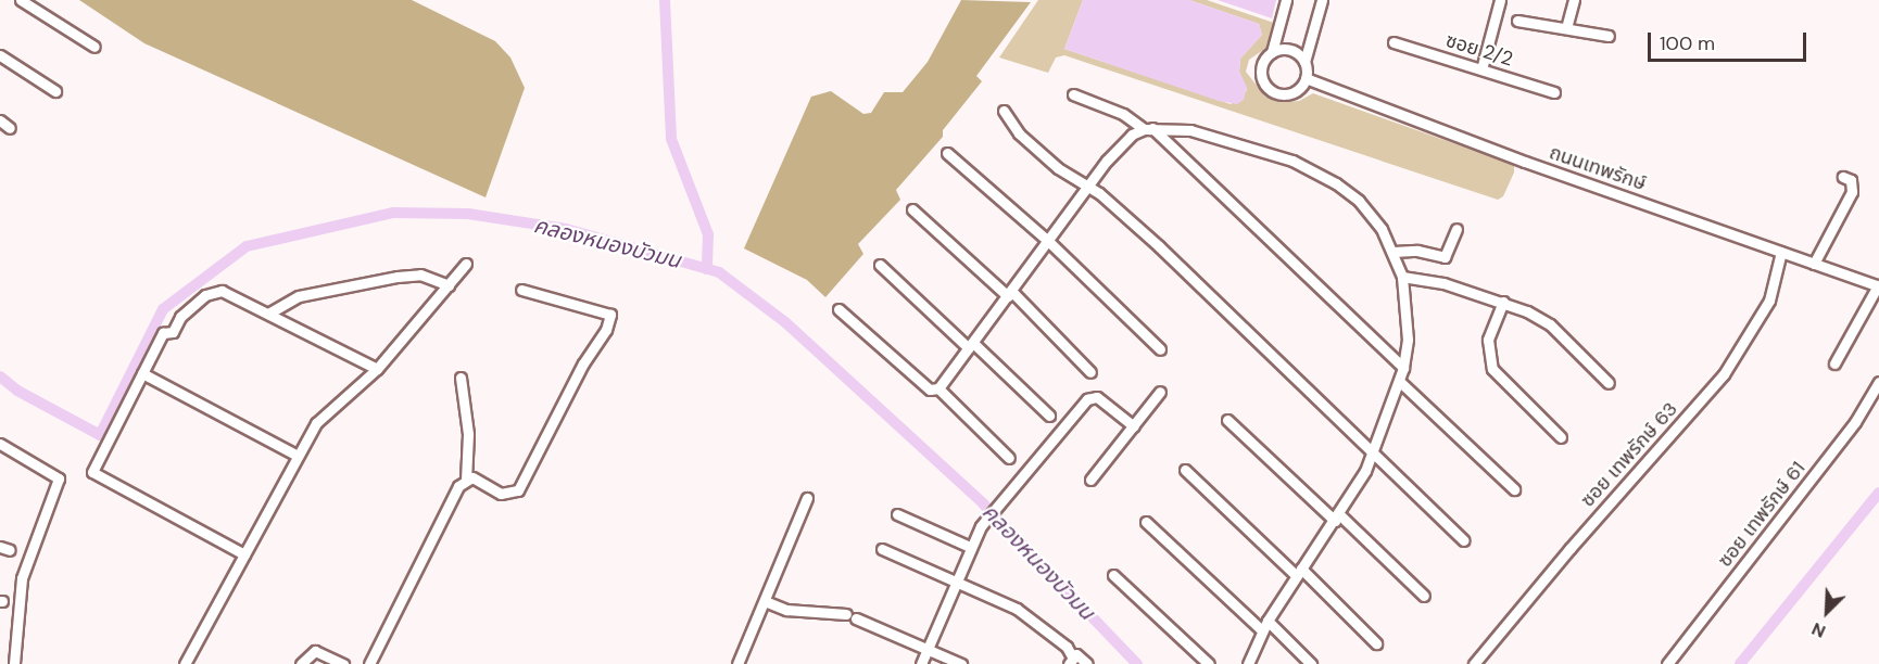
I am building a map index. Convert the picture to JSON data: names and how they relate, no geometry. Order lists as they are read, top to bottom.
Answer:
{
  "streets": {
    "street": [
      "ซอย 2/2",
      "ถนนเทพรักษ์",
      "ซอย เทพรักษ์ 63",
      "ซอย เทพรักษ์ 61"
    ]
  },
  "crossings": [
    ["ถนนเทพรักษ์", "ซอย เทพรักษ์ 63"]
  ],
  "water": ["คลองหนองบัวมน"],
  "scale_bar": "100 m",
  "north": "bottom left"
}
